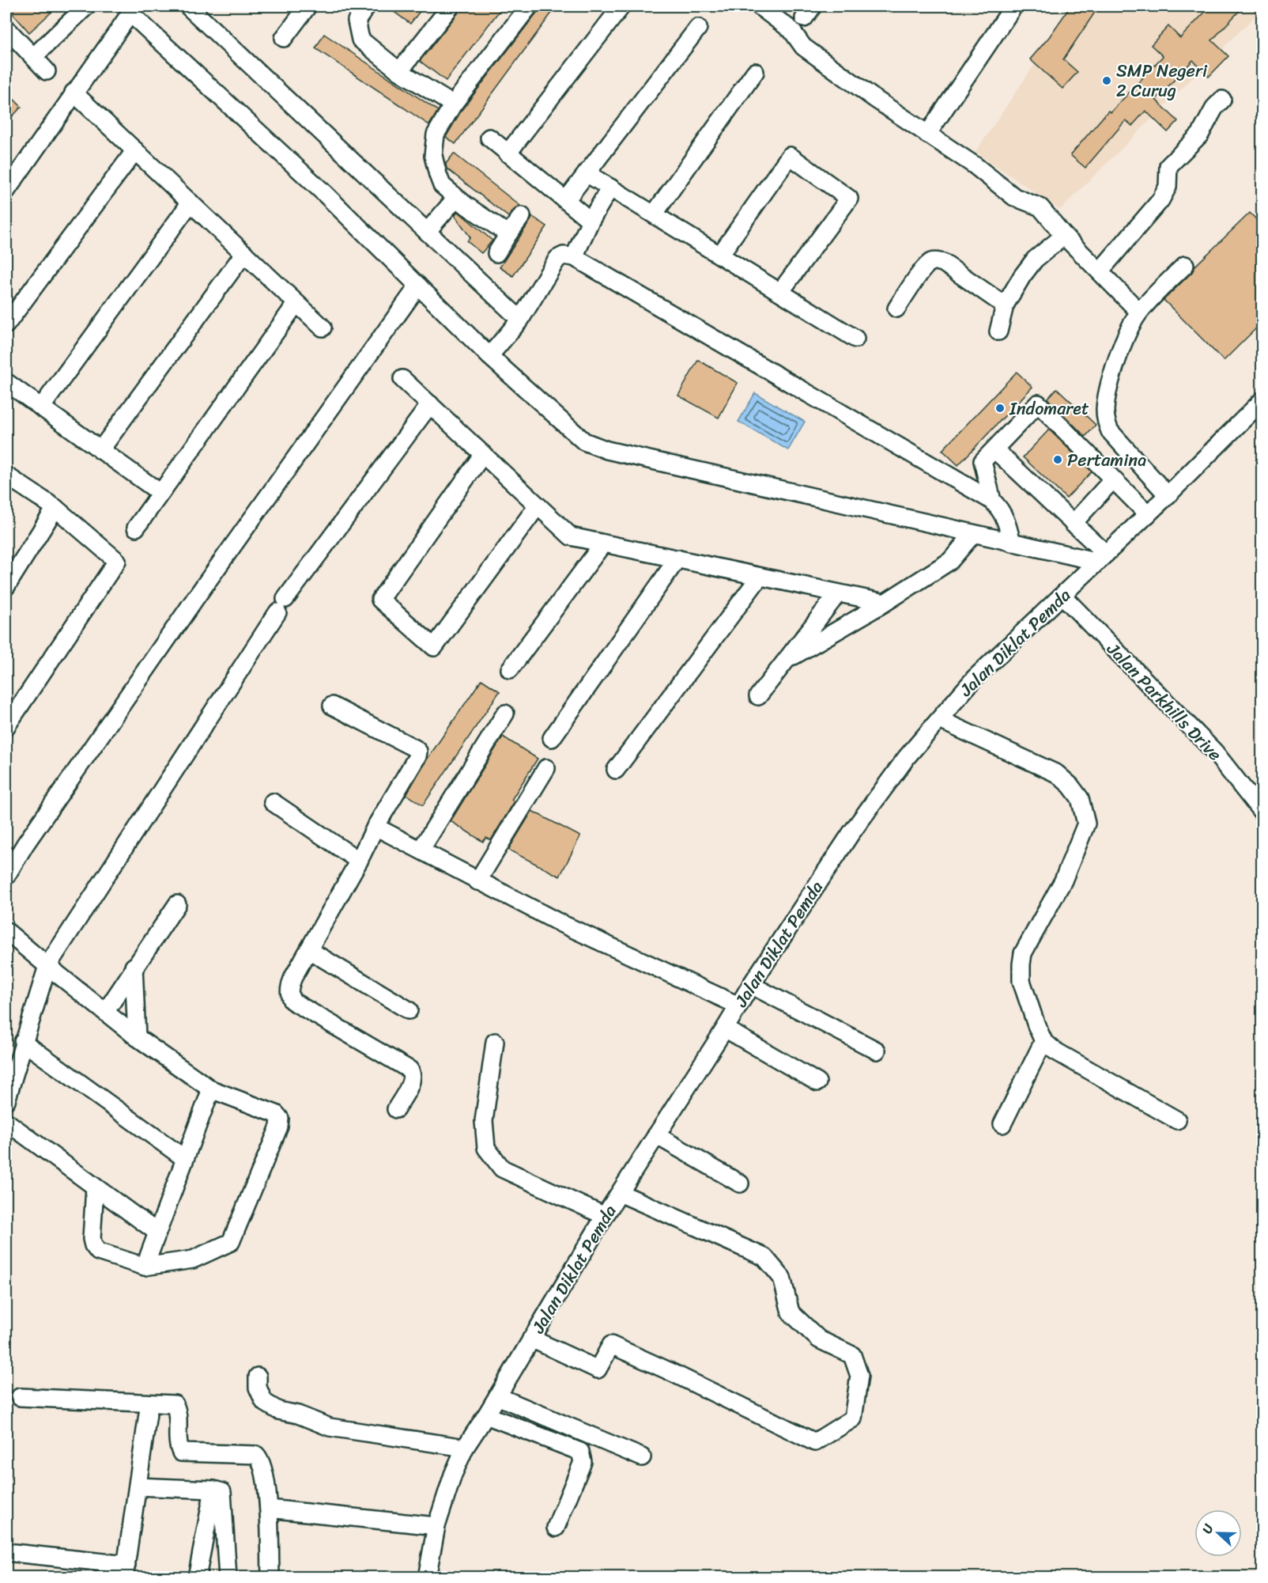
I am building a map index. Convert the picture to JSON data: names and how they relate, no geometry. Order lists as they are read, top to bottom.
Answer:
{
  "streets": {
    "street": ["Jalan Diklat Pemda", "Jalan Parkhills Drive"]
  },
  "crossings": [
    ["Jalan Diklat Pemda", "Jalan Parkhills Drive"]
  ],
  "places": ["SMP Negeri 2 Curug", "Indomaret", "Pertamina"],
  "north": "left"
}
